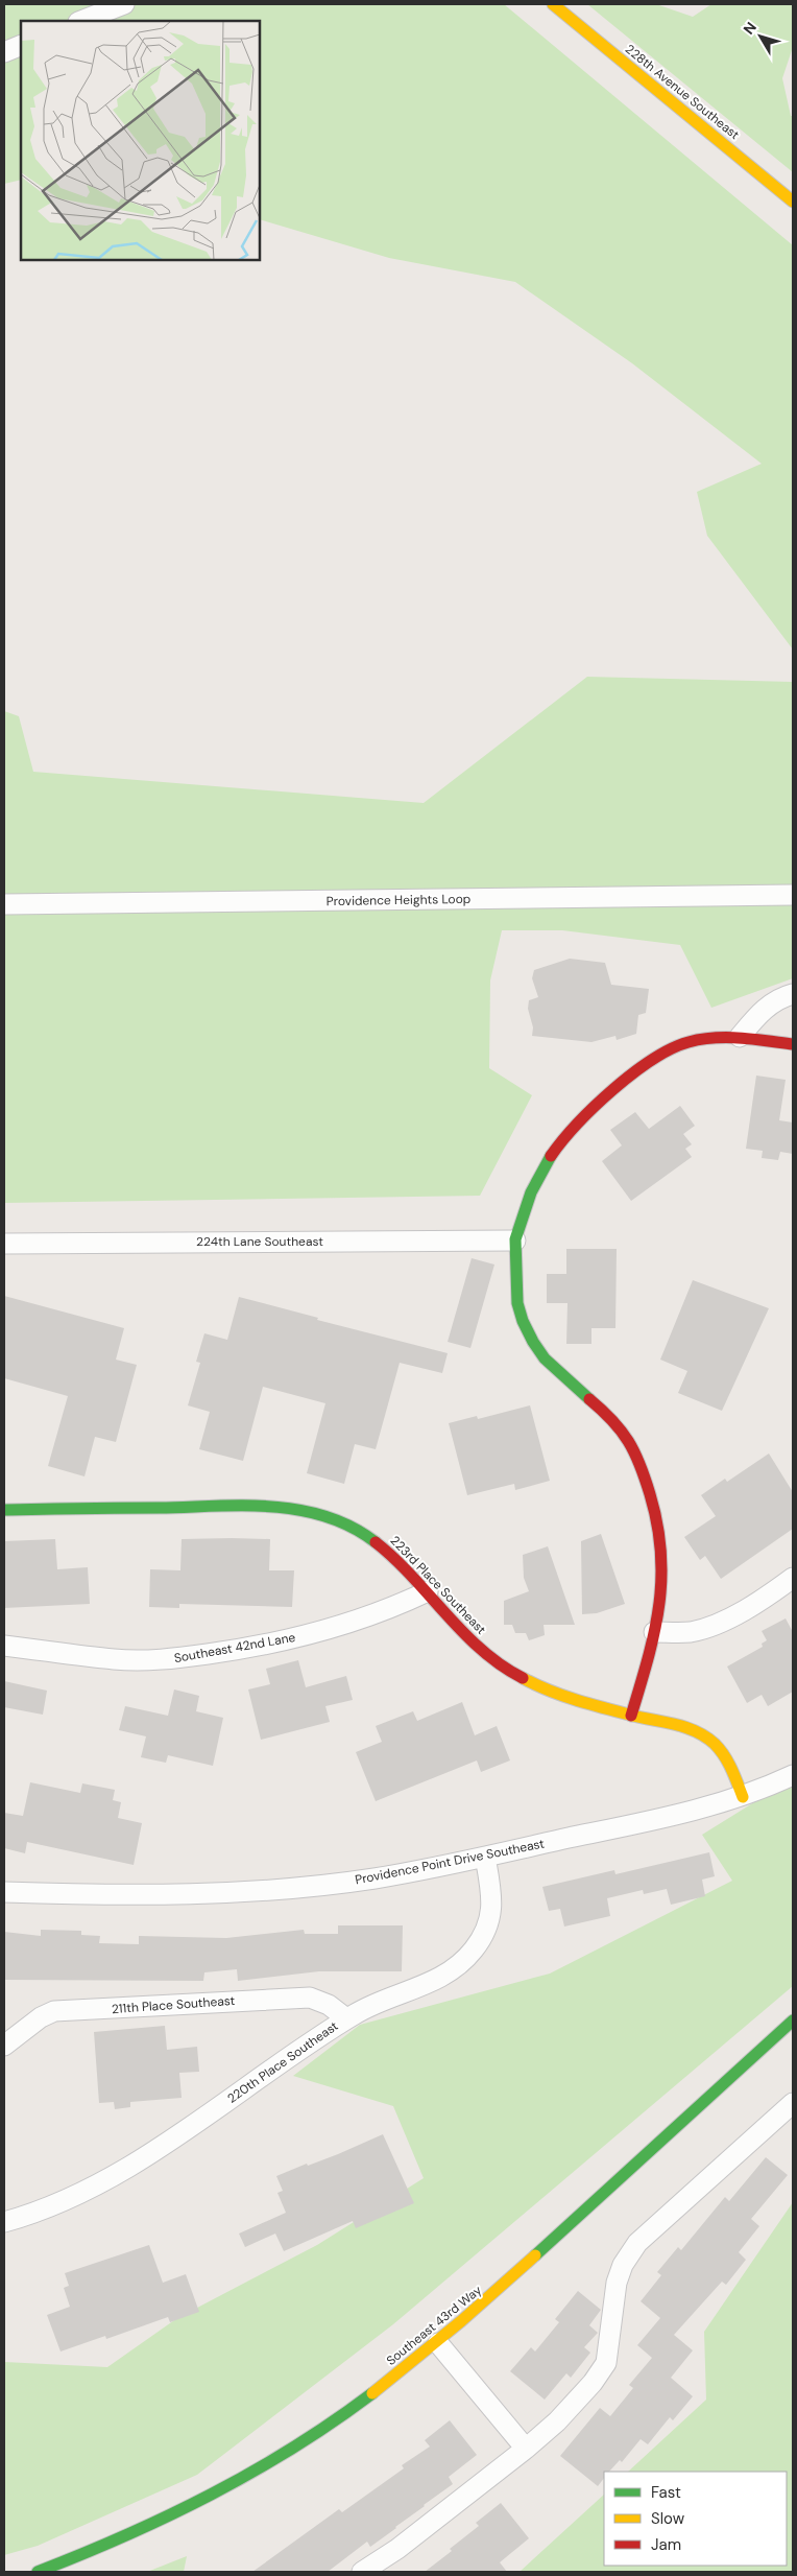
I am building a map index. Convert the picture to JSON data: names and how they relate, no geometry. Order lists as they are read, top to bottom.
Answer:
{
  "streets": {
    "street": [
      "228th Avenue Southeast",
      "Providence Heights Loop",
      "224th Lane Southeast",
      "223rd Place Southeast",
      "Southeast 42nd Lane",
      "Providence Point Drive Southeast",
      "211th Place Southeast",
      "220th Place Southeast",
      "Southeast 43rd Way"
    ]
  },
  "crossings": [
    ["223rd Place Southeast", "Southeast 42nd Lane"],
    ["223rd Place Southeast", "Providence Point Drive Southeast"],
    ["Providence Point Drive Southeast", "220th Place Southeast"],
    ["211th Place Southeast", "220th Place Southeast"]
  ],
  "legend": ["Fast", "Slow", "Jam"],
  "north": "top left"
}
